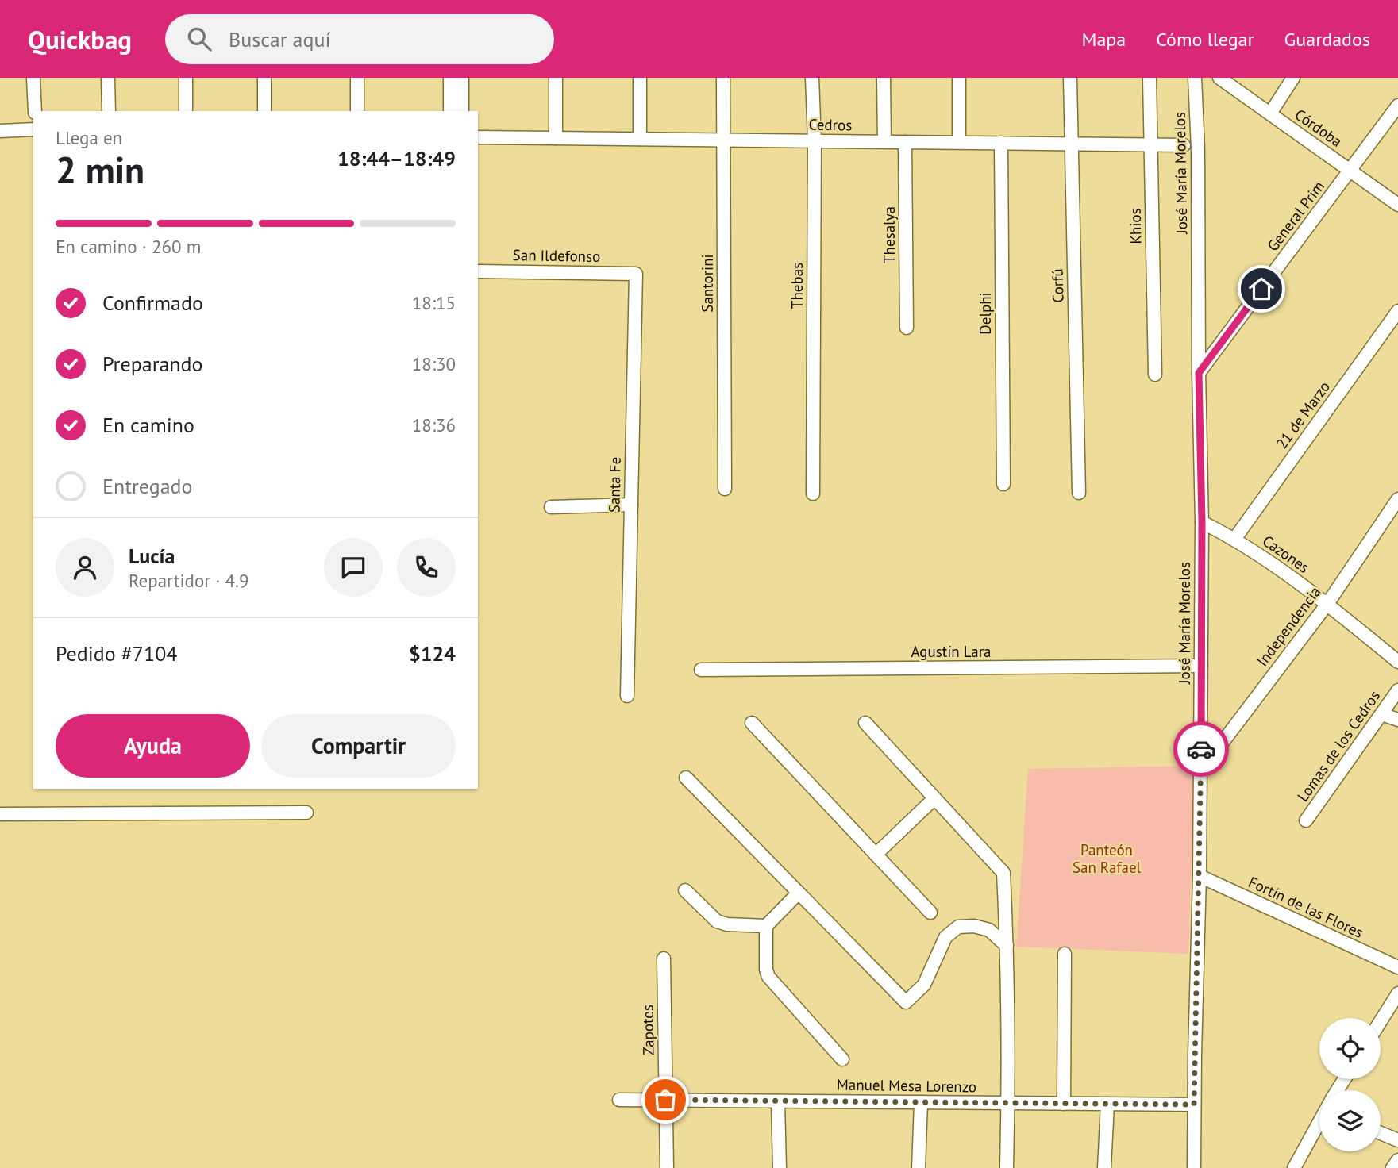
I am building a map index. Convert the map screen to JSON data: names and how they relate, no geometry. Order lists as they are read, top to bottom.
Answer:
{
  "streets": {
    "street": [
      "Cedros",
      "Córdoba",
      "José María Morelos",
      "General Prim",
      "Khios",
      "Thesalya",
      "San Ildefonso",
      "Santorini",
      "Thebas",
      "Corfú",
      "Delphi",
      "21 de Marzo",
      "Santa Fe",
      "Cazones",
      "Independencia",
      "Agustín Lara",
      "Lomas de los Cedros",
      "Fortín de las Flores",
      "Zapotes",
      "Manuel Mesa Lorenzo"
    ]
  },
  "crossings": [
    ["Cedros", "Khios"],
    ["Cedros", "Thesalya"],
    ["Cedros", "Santorini"],
    ["Cedros", "Thebas"],
    ["Cedros", "Corfú"],
    ["Cedros", "Delphi"],
    ["Córdoba", "General Prim"],
    ["José María Morelos", "General Prim"],
    ["José María Morelos", "Cazones"],
    ["José María Morelos", "Independencia"],
    ["José María Morelos", "Agustín Lara"],
    ["José María Morelos", "Fortín de las Flores"],
    ["José María Morelos", "Manuel Mesa Lorenzo"],
    ["San Ildefonso", "Santa Fe"],
    ["21 de Marzo", "Cazones"],
    ["Cazones", "Independencia"],
    ["Zapotes", "Manuel Mesa Lorenzo"]
  ],
  "parks": ["Panteón San Rafael"],
  "page": {
    "header": "Quickbag",
    "search": "Buscar aquí",
    "nav": ["Mapa", "Cómo llegar", "Guardados"],
    "heading": ["2 min", "Llega en", "18:44–18:49"],
    "panel": [
      "Lucía",
      "Repartidor · 4.9",
      "Pedido #7104",
      "$124"
    ],
    "bar": "En camino · 260 m",
    "list": [
      ["Confirmado", "18:15"],
      ["Preparando", "18:30"],
      ["En camino", "18:36"],
      "Entregado"
    ],
    "buttons": ["Ayuda", "Compartir"]
  }
}
